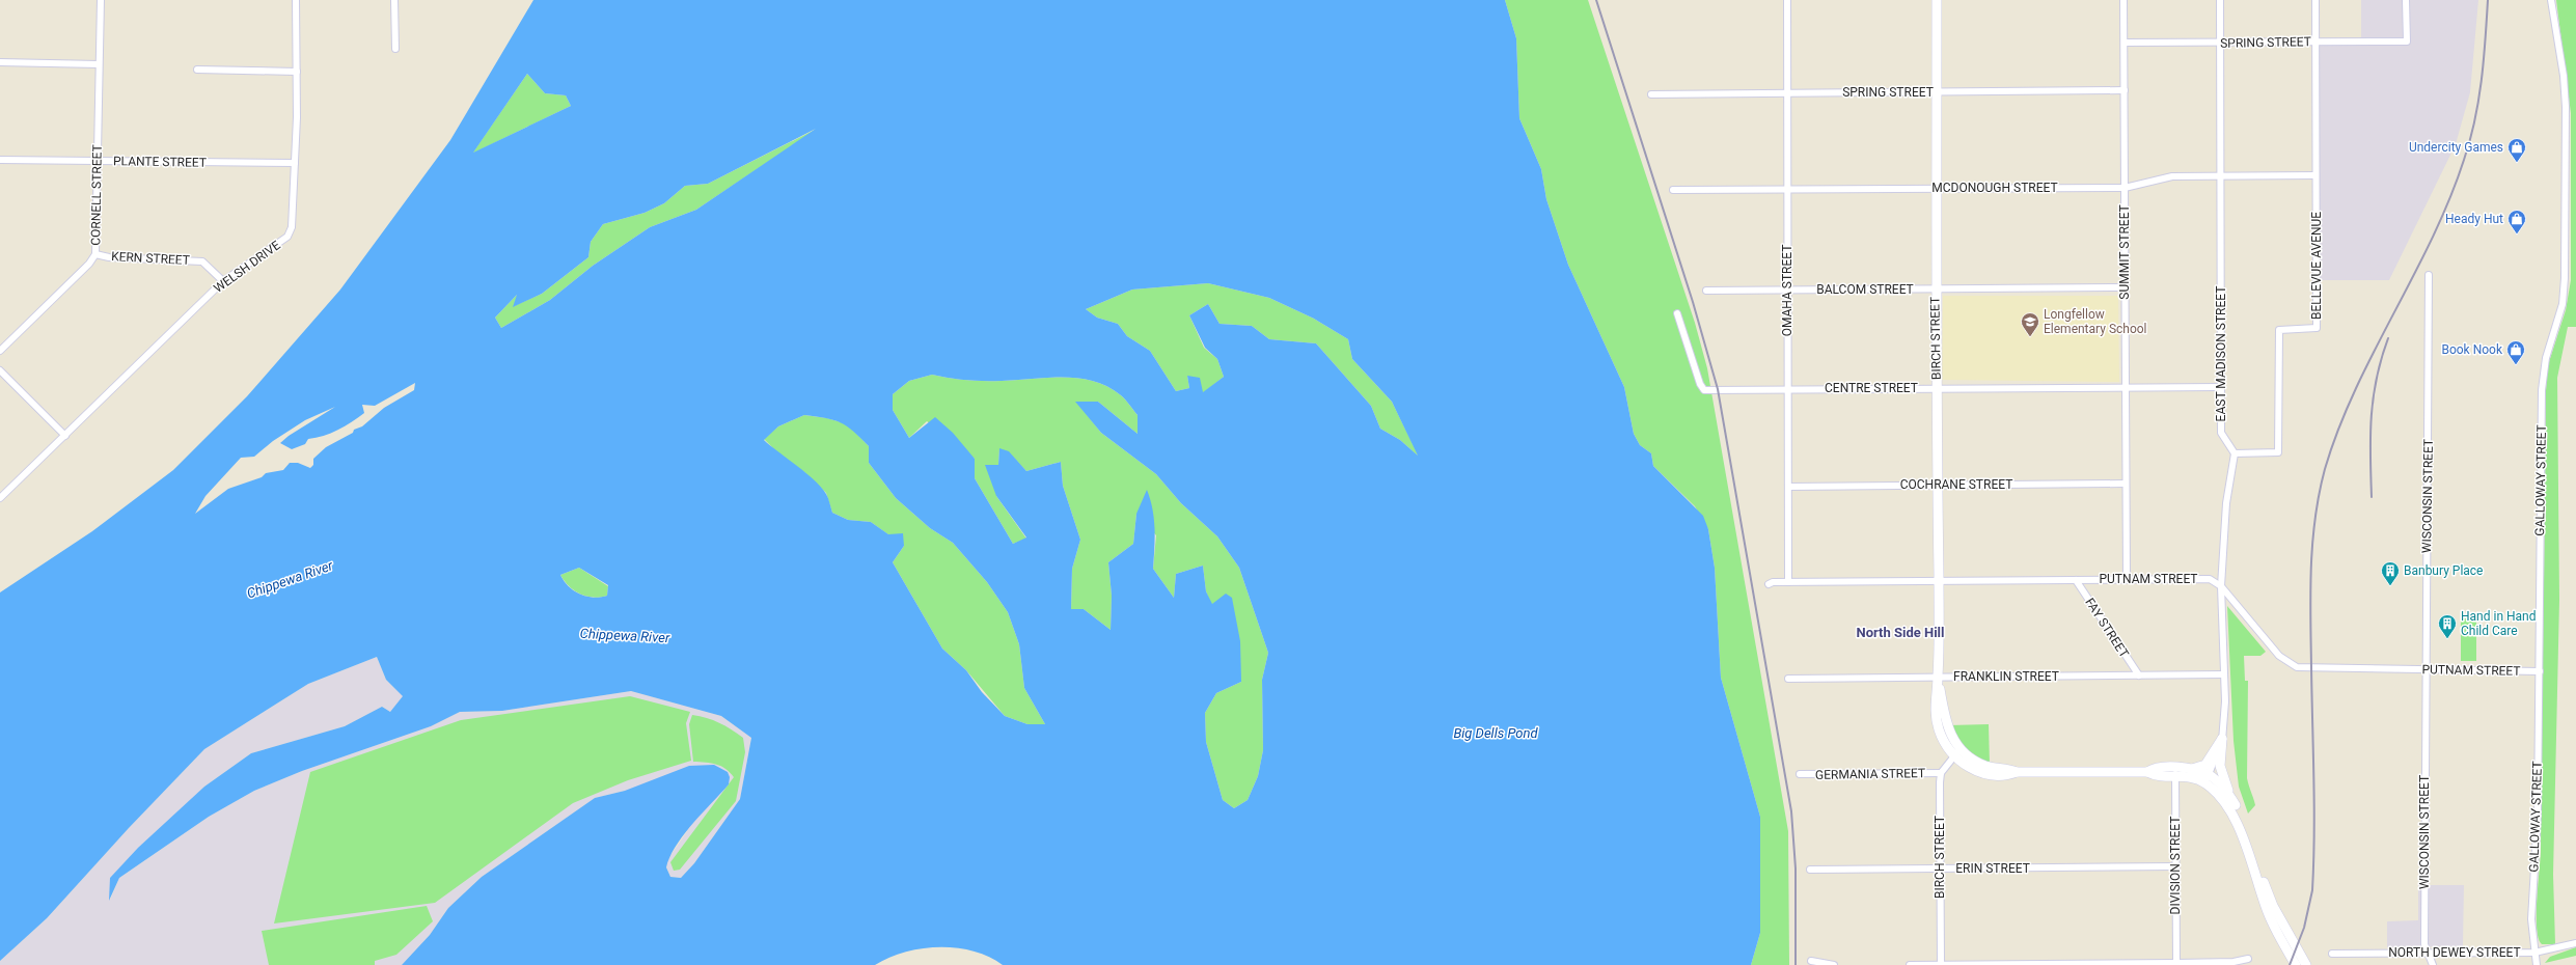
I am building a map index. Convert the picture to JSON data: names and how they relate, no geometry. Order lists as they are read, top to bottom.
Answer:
{
  "streets": {
    "main road": ["BIRCH STREET"],
    "street": [
      "SPRING STREET",
      "PLANTE STREET",
      "MCDONOUGH STREET",
      "CORNELL STREET",
      "SUMMIT STREET",
      "KERN STREET",
      "BELLEVUE AVENUE",
      "WELSH DRIVE",
      "BALCOM STREET",
      "OMAHA STREET",
      "EAST MADISON STREET",
      "CENTRE STREET",
      "GALLOWAY STREET",
      "COCHRANE STREET",
      "WISCONSIN STREET",
      "PUTNAM STREET",
      "FAY STREET",
      "FRANKLIN STREET",
      "GERMANIA STREET",
      "DIVISION STREET",
      "ERIN STREET",
      "NORTH DEWEY STREET"
    ]
  },
  "crossings": [
    ["SPRING STREET", "SUMMIT STREET"],
    ["SPRING STREET", "BELLEVUE AVENUE"],
    ["SPRING STREET", "OMAHA STREET"],
    ["SPRING STREET", "BIRCH STREET"],
    ["SPRING STREET", "EAST MADISON STREET"],
    ["PLANTE STREET", "CORNELL STREET"],
    ["PLANTE STREET", "WELSH DRIVE"],
    ["MCDONOUGH STREET", "SUMMIT STREET"],
    ["MCDONOUGH STREET", "BELLEVUE AVENUE"],
    ["MCDONOUGH STREET", "OMAHA STREET"],
    ["MCDONOUGH STREET", "BIRCH STREET"],
    ["MCDONOUGH STREET", "EAST MADISON STREET"],
    ["CORNELL STREET", "KERN STREET"],
    ["SUMMIT STREET", "BALCOM STREET"],
    ["SUMMIT STREET", "CENTRE STREET"],
    ["SUMMIT STREET", "COCHRANE STREET"],
    ["SUMMIT STREET", "PUTNAM STREET"],
    ["KERN STREET", "WELSH DRIVE"],
    ["BELLEVUE AVENUE", "EAST MADISON STREET"],
    ["BALCOM STREET", "OMAHA STREET"],
    ["BALCOM STREET", "BIRCH STREET"],
    ["OMAHA STREET", "CENTRE STREET"],
    ["OMAHA STREET", "COCHRANE STREET"],
    ["OMAHA STREET", "PUTNAM STREET"],
    ["BIRCH STREET", "CENTRE STREET"],
    ["BIRCH STREET", "COCHRANE STREET"],
    ["BIRCH STREET", "PUTNAM STREET"],
    ["BIRCH STREET", "FRANKLIN STREET"],
    ["BIRCH STREET", "GERMANIA STREET"],
    ["BIRCH STREET", "ERIN STREET"],
    ["EAST MADISON STREET", "CENTRE STREET"],
    ["GALLOWAY STREET", "PUTNAM STREET"],
    ["GALLOWAY STREET", "NORTH DEWEY STREET"],
    ["WISCONSIN STREET", "PUTNAM STREET"],
    ["WISCONSIN STREET", "NORTH DEWEY STREET"],
    ["PUTNAM STREET", "FAY STREET"],
    ["FAY STREET", "FRANKLIN STREET"],
    ["DIVISION STREET", "ERIN STREET"]
  ],
  "districts": ["North Side Hill"],
  "water": ["Chippewa River", "Big Dells Pond"],
  "places": {
    "shop": ["Undercity Games", "Heady Hut", "Book Nook"],
    "school or university": ["Longfellow Elementary School"],
    "building": ["Banbury Place", "Hand in Hand Child Care"]
  }
}
